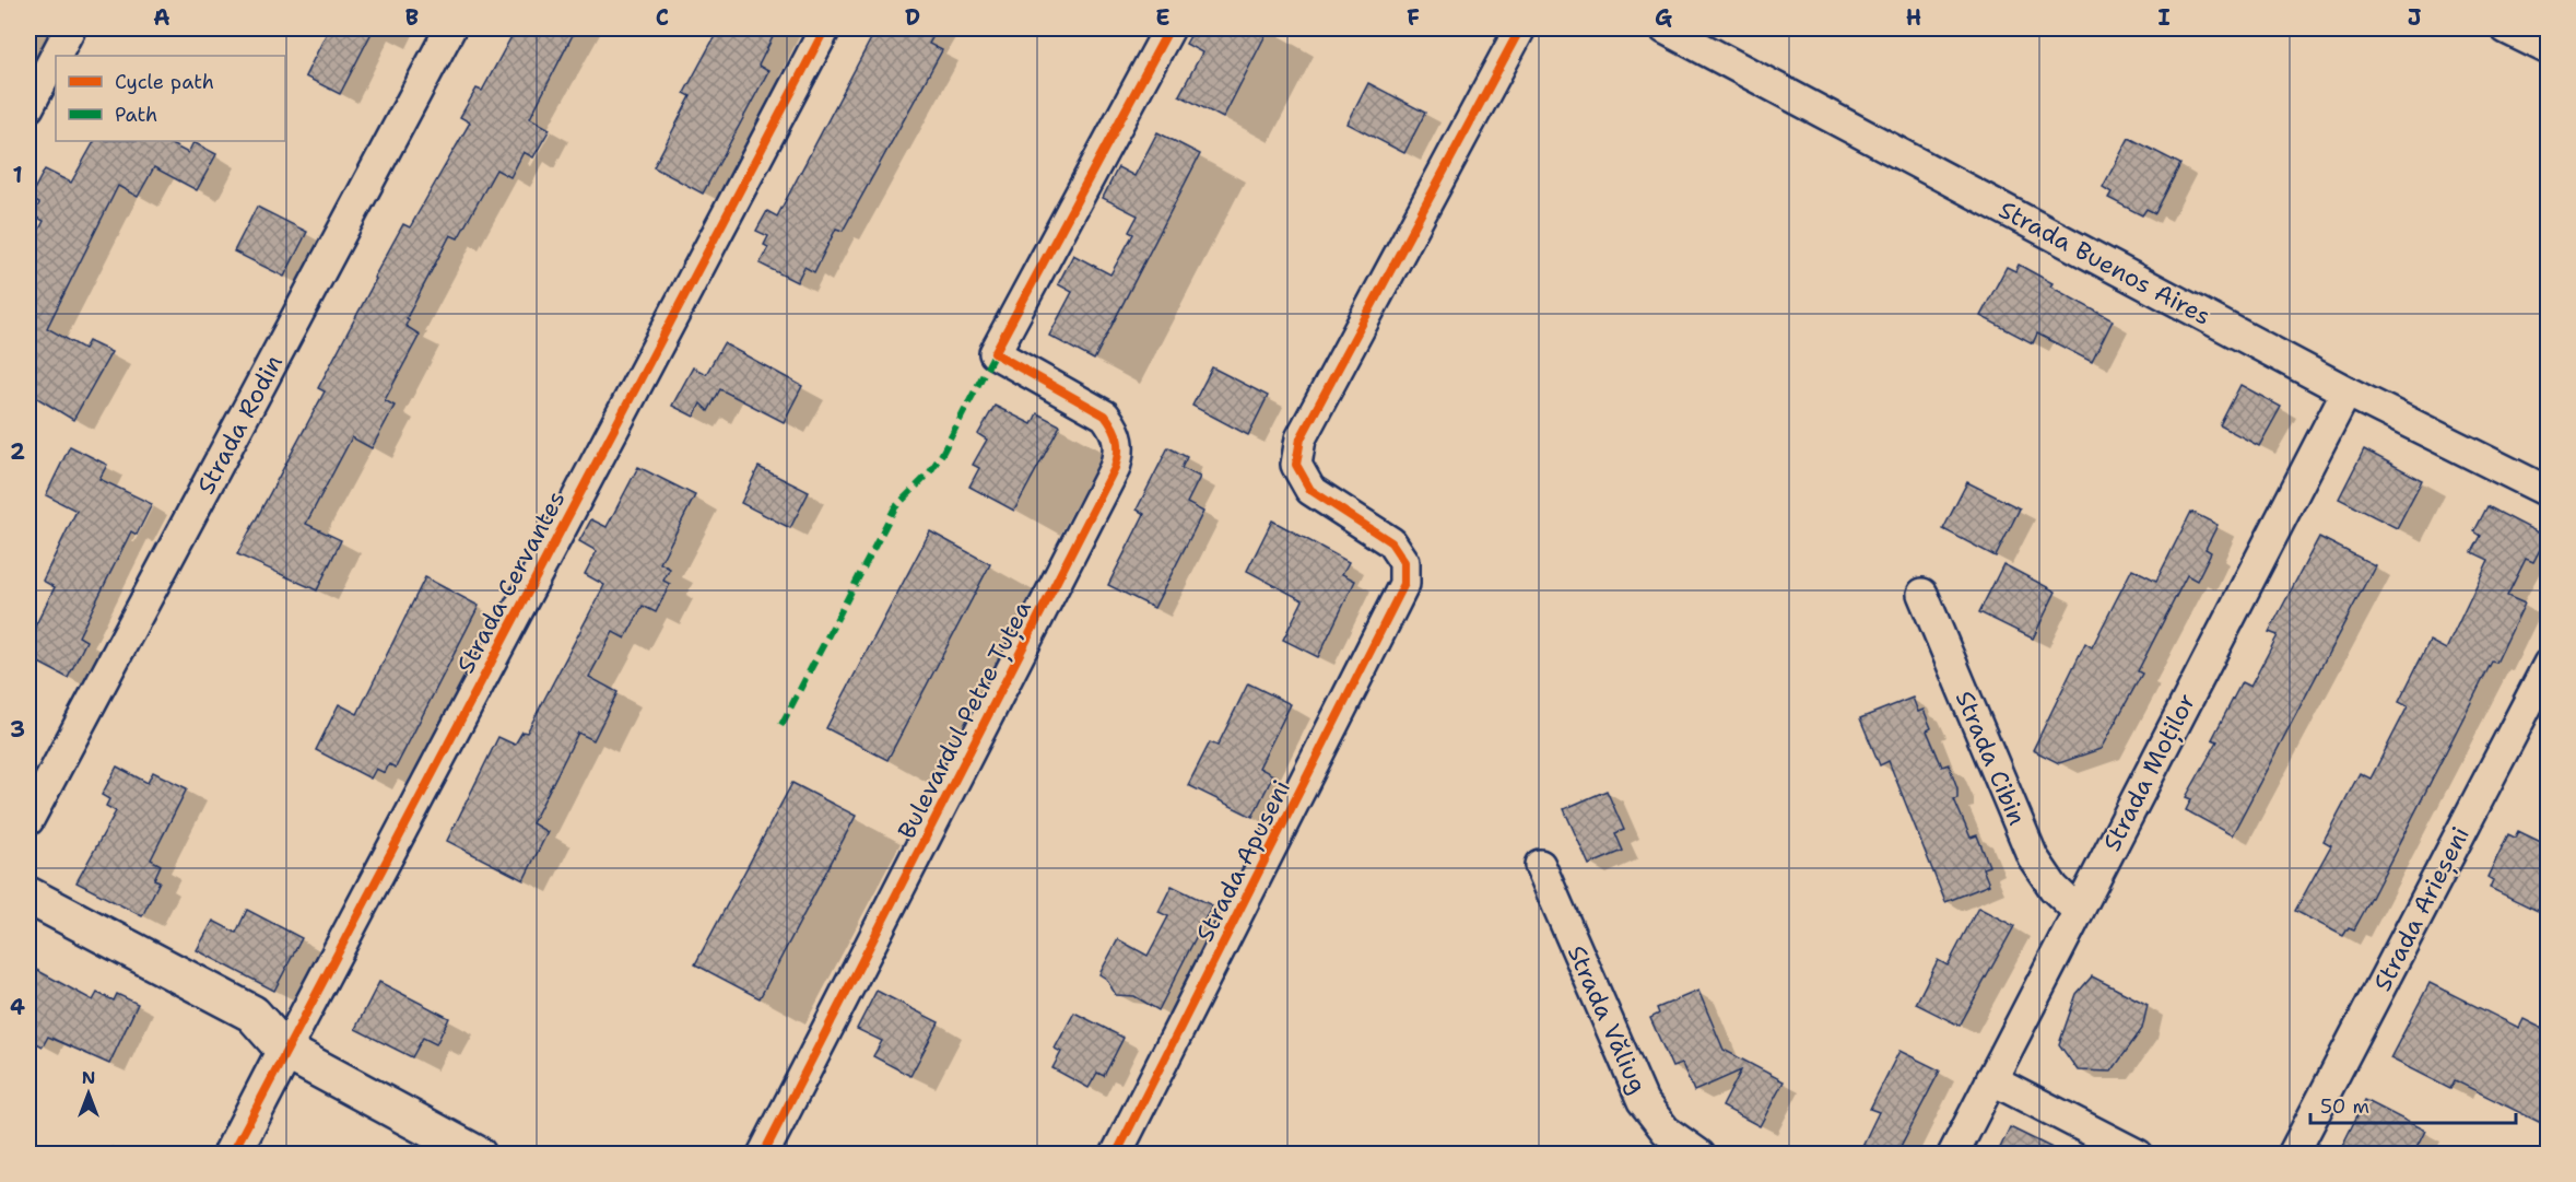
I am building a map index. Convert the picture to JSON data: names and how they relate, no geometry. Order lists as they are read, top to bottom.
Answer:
{
  "streets": {
    "street": [
      "Strada Buenos Aires",
      "Strada Rodin",
      "Strada Cervantes",
      "Bulevardul Petre Țuțea",
      "Strada Cibin",
      "Strada Moților",
      "Strada Apuseni",
      "Strada Arieșeni",
      "Strada Văliug"
    ]
  },
  "crossings": [
    ["Strada Buenos Aires", "Strada Moților"],
    ["Strada Cibin", "Strada Moților"]
  ],
  "legend": ["Cycle path", "Path"],
  "scale_bar": "50 m",
  "north": "top",
  "grid": {
    "columns": [
      "A",
      "B",
      "C",
      "D",
      "E",
      "F",
      "G",
      "H",
      "I",
      "J"
    ],
    "rows": [
      "1",
      "2",
      "3",
      "4"
    ]
  }
}
